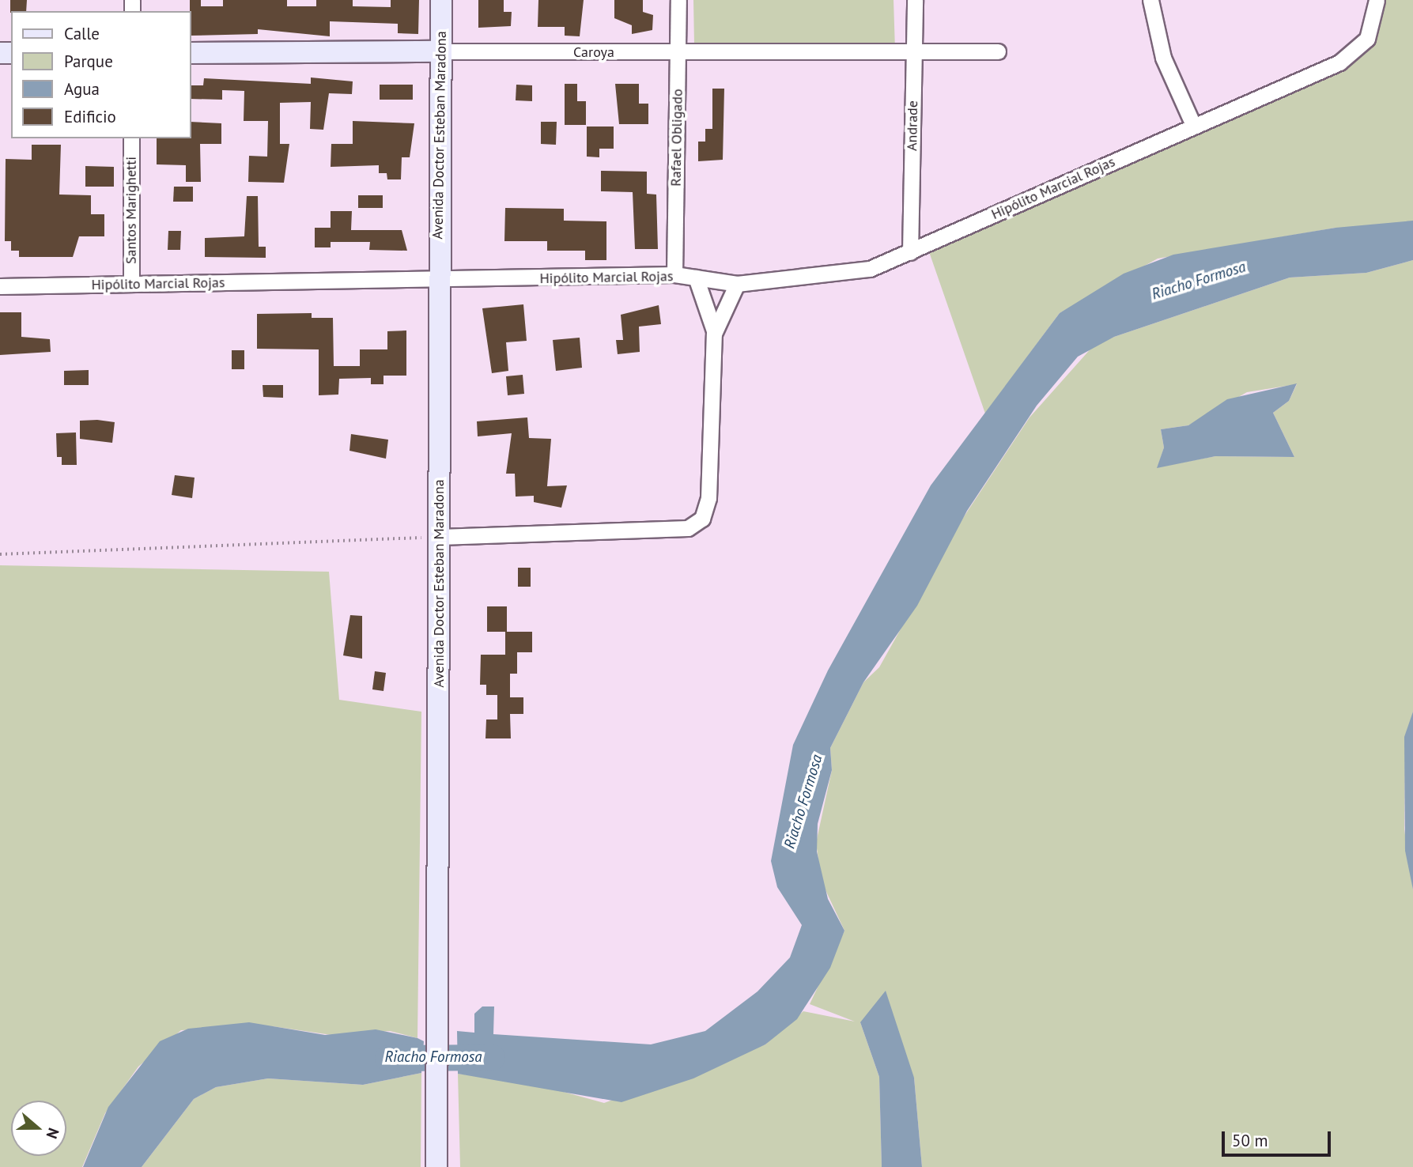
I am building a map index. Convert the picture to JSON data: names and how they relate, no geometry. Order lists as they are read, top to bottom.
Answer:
{
  "streets": {
    "main road": ["Caroya", "Avenida Doctor Esteban Maradona"],
    "street": [
      "Andrade",
      "Rafael Obligado",
      "Hipólito Marcial Rojas",
      "Santos Marighetti"
    ]
  },
  "crossings": [
    ["Caroya", "Andrade"],
    ["Caroya", "Avenida Doctor Esteban Maradona"],
    ["Caroya", "Rafael Obligado"],
    ["Andrade", "Hipólito Marcial Rojas"],
    ["Avenida Doctor Esteban Maradona", "Hipólito Marcial Rojas"],
    ["Rafael Obligado", "Hipólito Marcial Rojas"],
    ["Hipólito Marcial Rojas", "Santos Marighetti"]
  ],
  "water": ["Riacho Formosa"],
  "legend": [
    "Calle",
    "Parque",
    "Agua",
    "Edificio"
  ],
  "scale_bar": "50 m",
  "north": "right"
}
